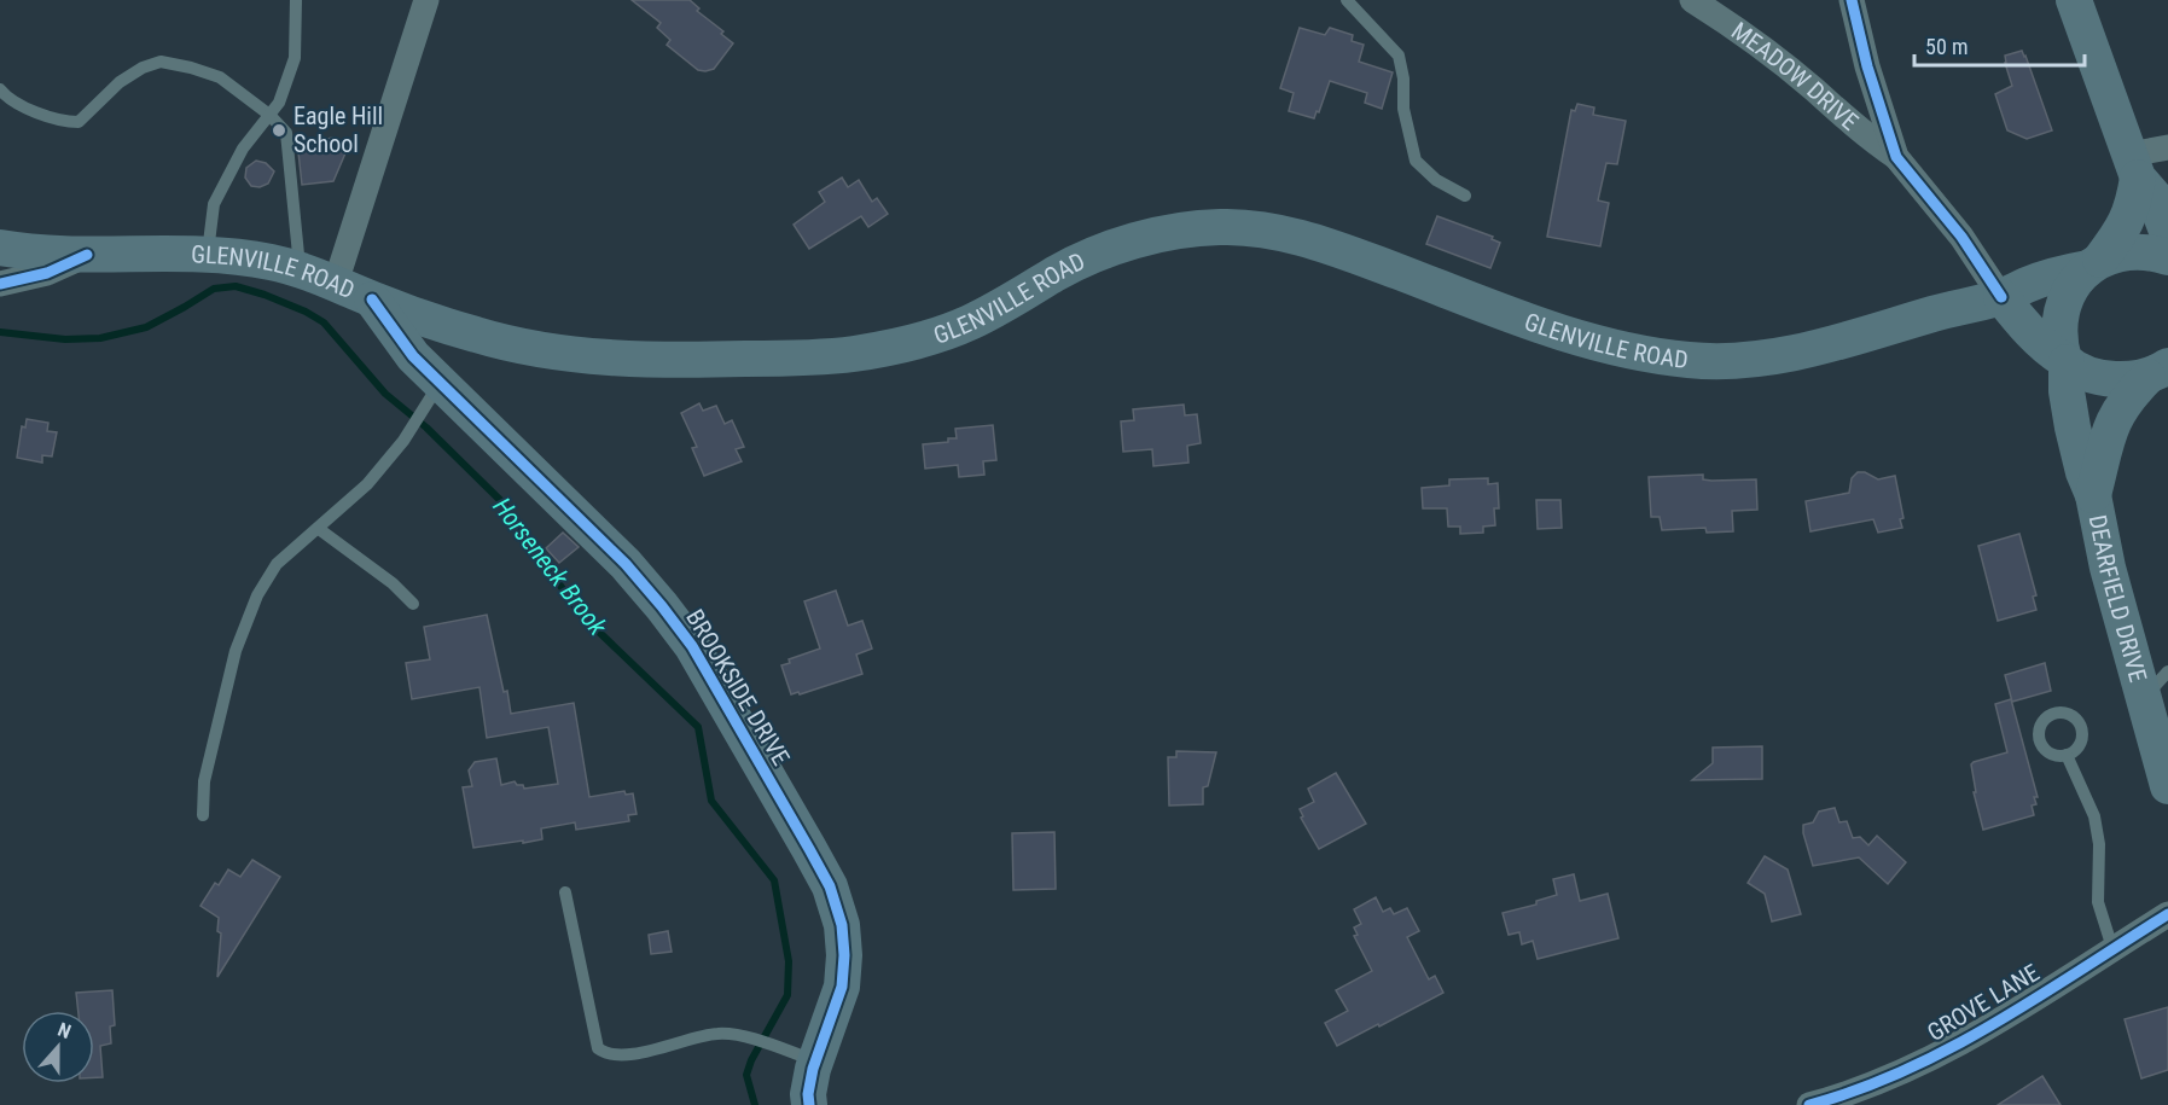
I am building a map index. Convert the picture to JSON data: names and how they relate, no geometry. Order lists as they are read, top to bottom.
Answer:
{
  "streets": {
    "main road": ["GLENVILLE ROAD", "DEARFIELD DRIVE", "BROOKSIDE DRIVE"],
    "street": ["MEADOW DRIVE", "GROVE LANE"]
  },
  "crossings": [
    ["GLENVILLE ROAD", "DEARFIELD DRIVE"],
    ["GLENVILLE ROAD", "BROOKSIDE DRIVE"]
  ],
  "water": ["Horseneck Brook"],
  "places": ["Eagle Hill School"],
  "scale_bar": "50 m",
  "north": "top"
}
